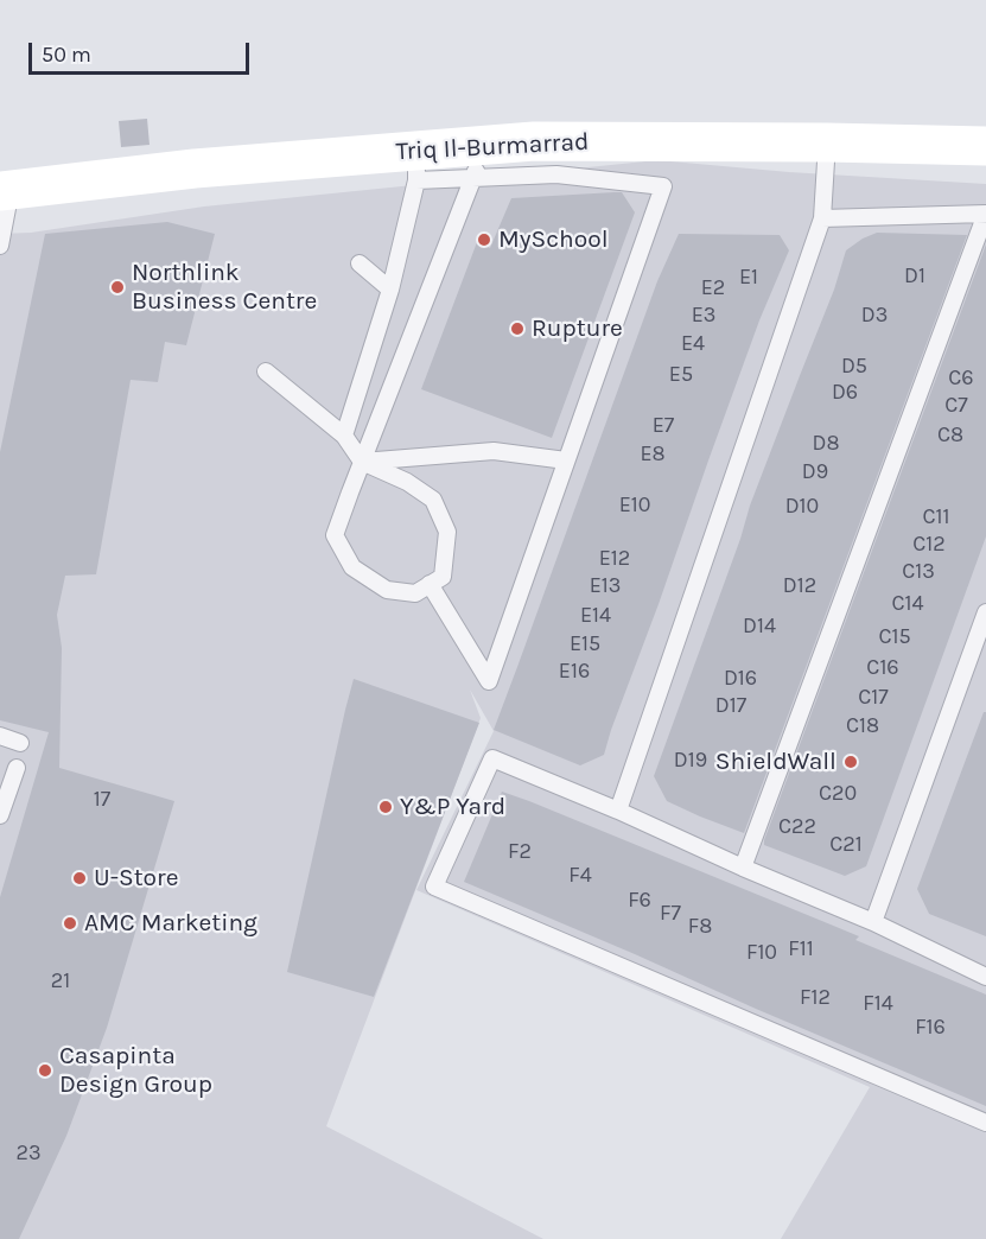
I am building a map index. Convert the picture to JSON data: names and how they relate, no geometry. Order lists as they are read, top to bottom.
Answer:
{
  "streets": {
    "street": ["Triq Il-Burmarrad"]
  },
  "places": [
    "MySchool",
    "Northlink Business Centre",
    "Rupture",
    "ShieldWall",
    "Y&P Yard",
    "U-Store",
    "AMC Marketing",
    "Casapinta Design Group"
  ],
  "house_numbers": [
    "D1",
    "E1",
    "E2",
    "E3",
    "D3",
    "E4",
    "D5",
    "E5",
    "C6",
    "D6",
    "C7",
    "E7",
    "C8",
    "D8",
    "E8",
    "D9",
    "E10",
    "D10",
    "C11",
    "C12",
    "E12",
    "C13",
    "E13",
    "D12",
    "C14",
    "E14",
    "D14",
    "C15",
    "E15",
    "C16",
    "E16",
    "D16",
    "C17",
    "D17",
    "C18",
    "D19",
    "C20",
    "17",
    "C22",
    "C21",
    "F2",
    "F4",
    "F6",
    "F7",
    "F8",
    "F11",
    "F10",
    "21",
    "F12",
    "F14",
    "F16",
    "23"
  ],
  "scale_bar": "50 m"
}
